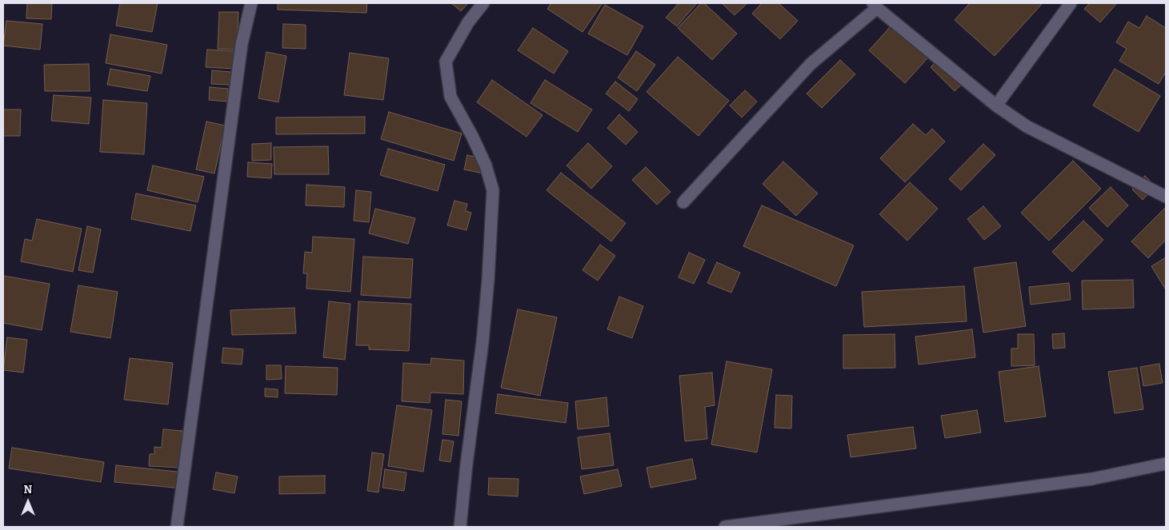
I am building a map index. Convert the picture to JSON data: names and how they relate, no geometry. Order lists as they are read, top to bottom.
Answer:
{
  "north": "top"
}
